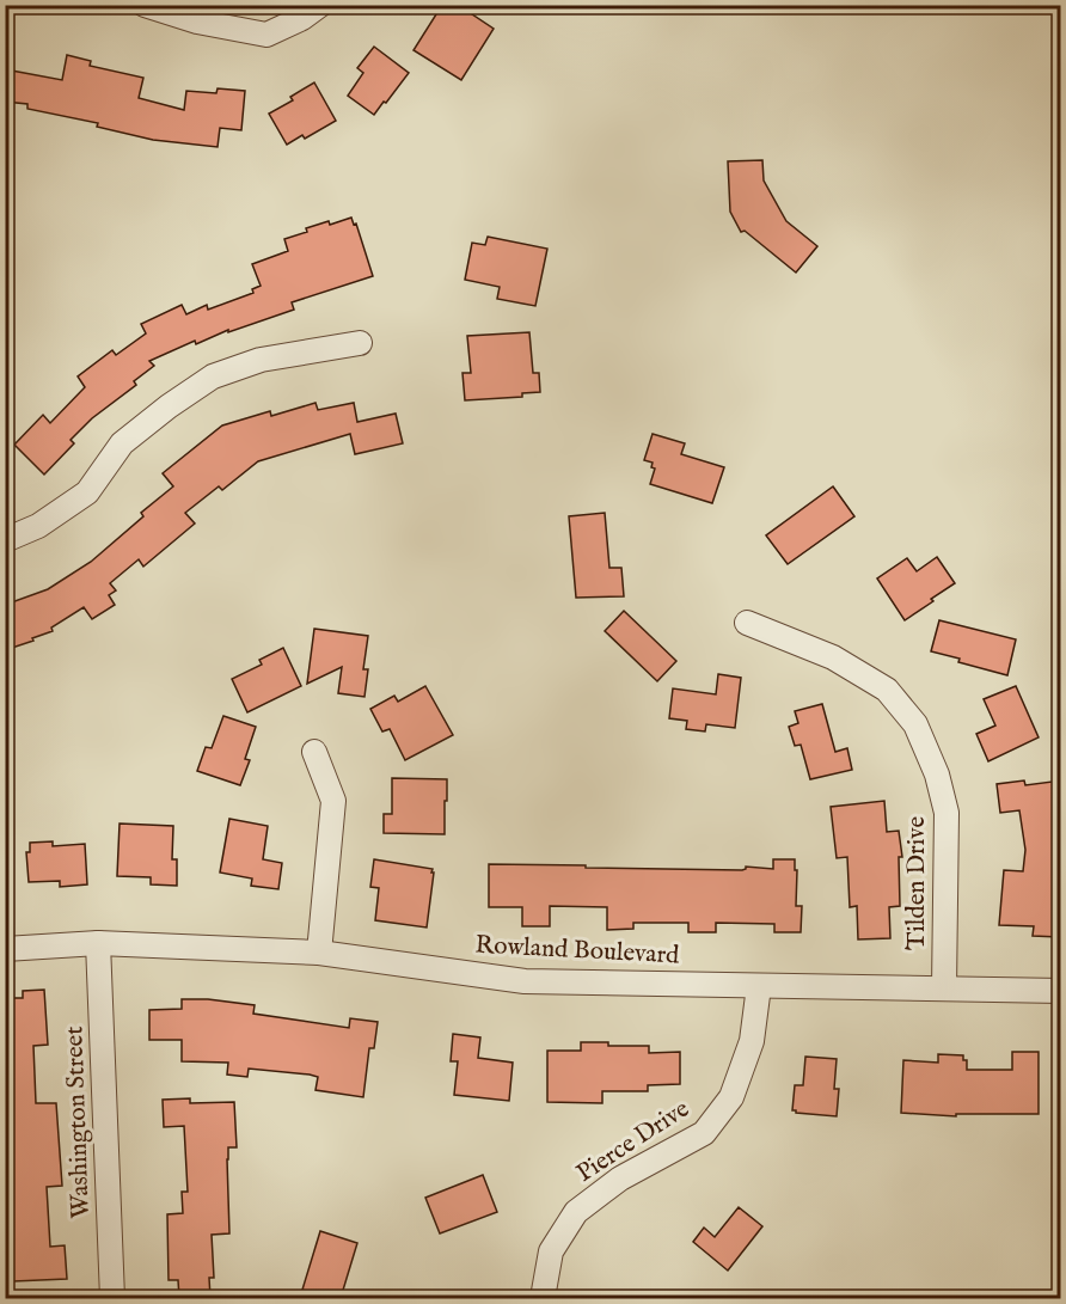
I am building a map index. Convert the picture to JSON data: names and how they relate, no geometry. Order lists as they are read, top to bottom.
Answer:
{
  "streets": {
    "street": [
      "Tilden Drive",
      "Rowland Boulevard",
      "Washington Street",
      "Pierce Drive"
    ]
  },
  "crossings": [
    ["Tilden Drive", "Rowland Boulevard"],
    ["Rowland Boulevard", "Washington Street"],
    ["Rowland Boulevard", "Pierce Drive"]
  ]
}
